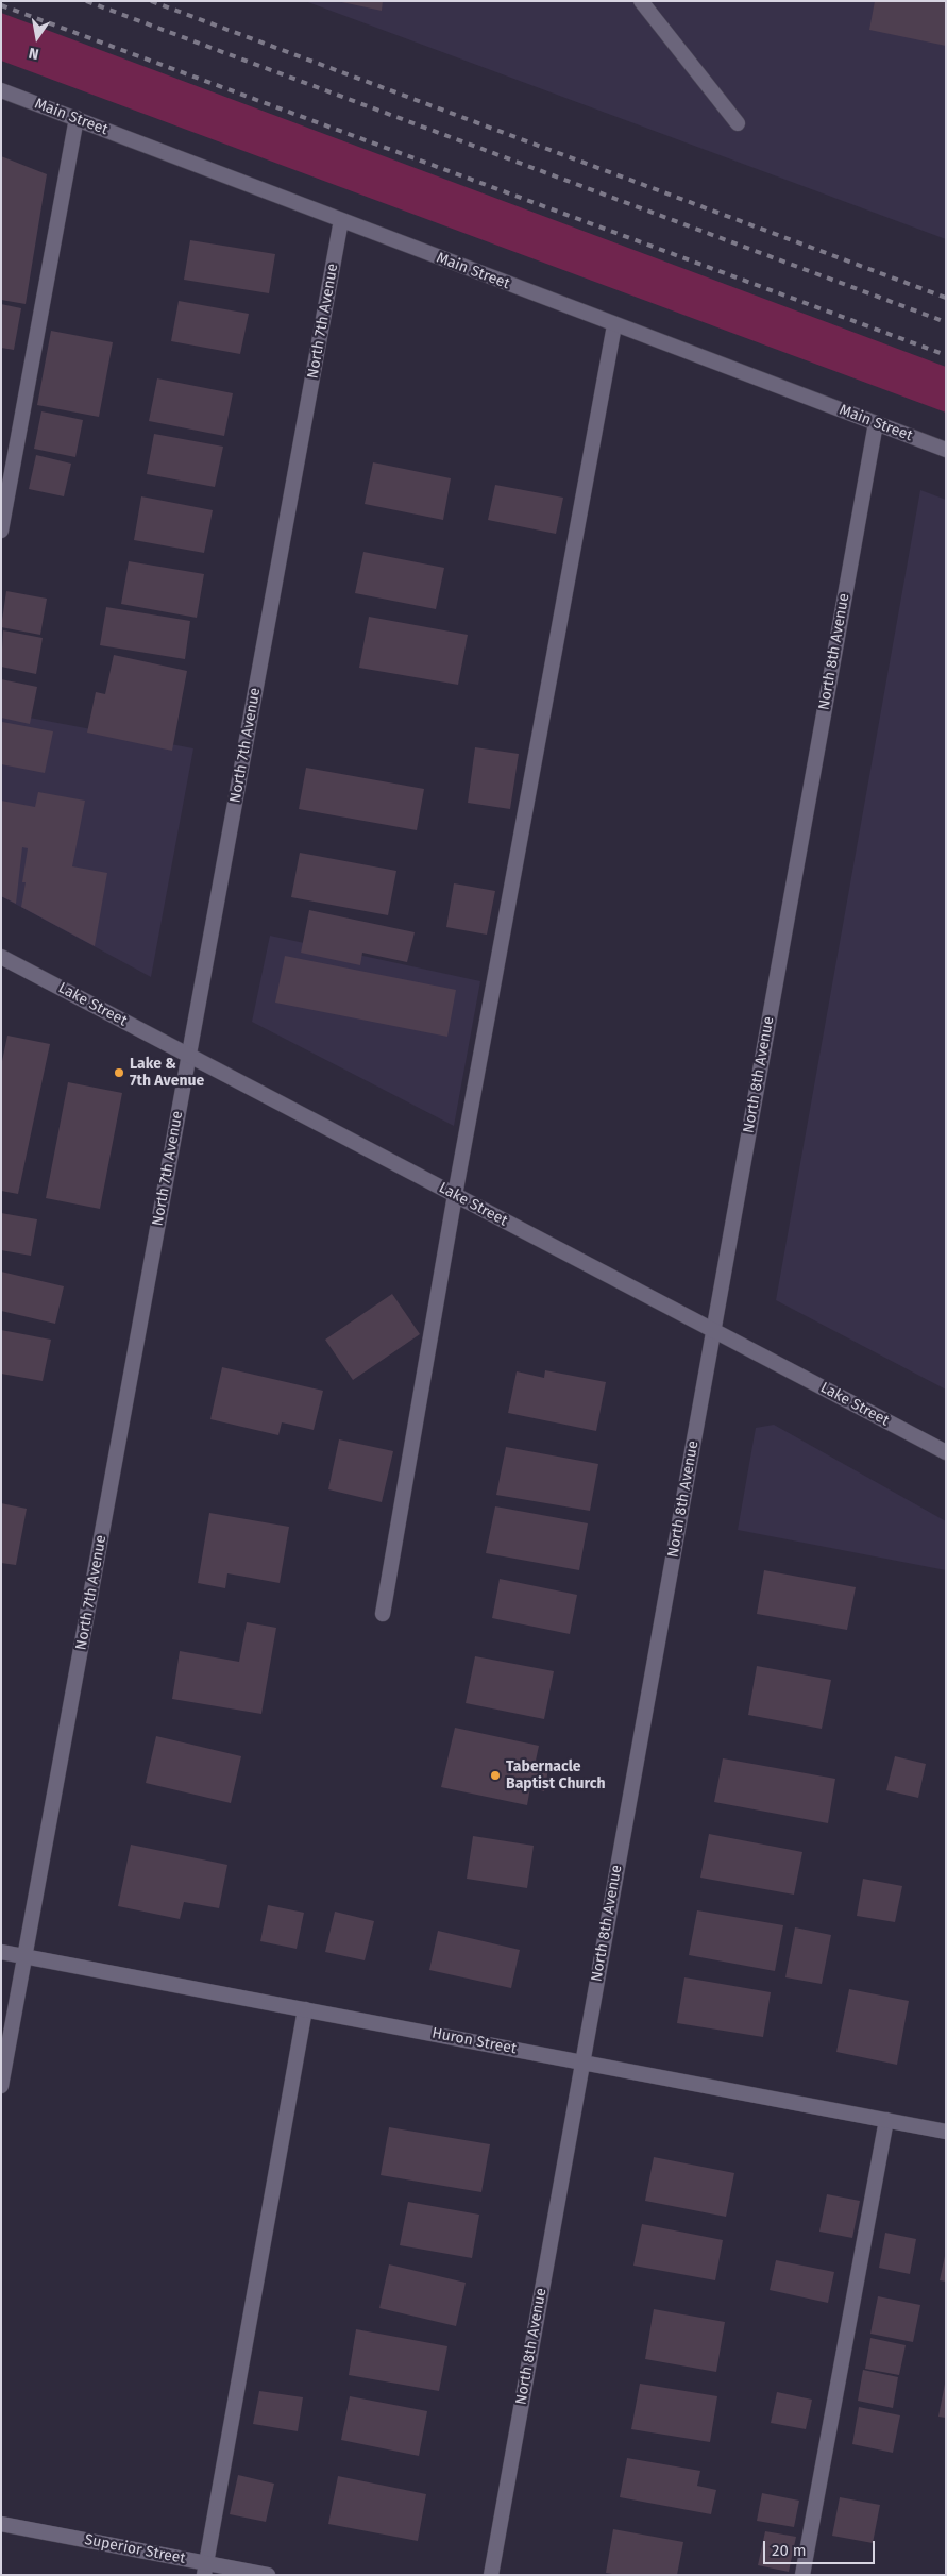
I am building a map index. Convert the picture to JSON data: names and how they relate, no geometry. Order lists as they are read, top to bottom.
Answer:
{
  "streets": {
    "street": [
      "Main Street",
      "North 7th Avenue",
      "North 8th Avenue",
      "Lake Street",
      "Huron Street",
      "Superior Street"
    ]
  },
  "crossings": [
    ["Main Street", "North 7th Avenue"],
    ["Main Street", "North 8th Avenue"],
    ["North 7th Avenue", "Lake Street"],
    ["North 7th Avenue", "Huron Street"],
    ["North 8th Avenue", "Lake Street"],
    ["North 8th Avenue", "Huron Street"]
  ],
  "places": ["Lake & 7th Avenue", "Tabernacle Baptist Church"],
  "scale_bar": "20 m",
  "north": "bottom"
}
